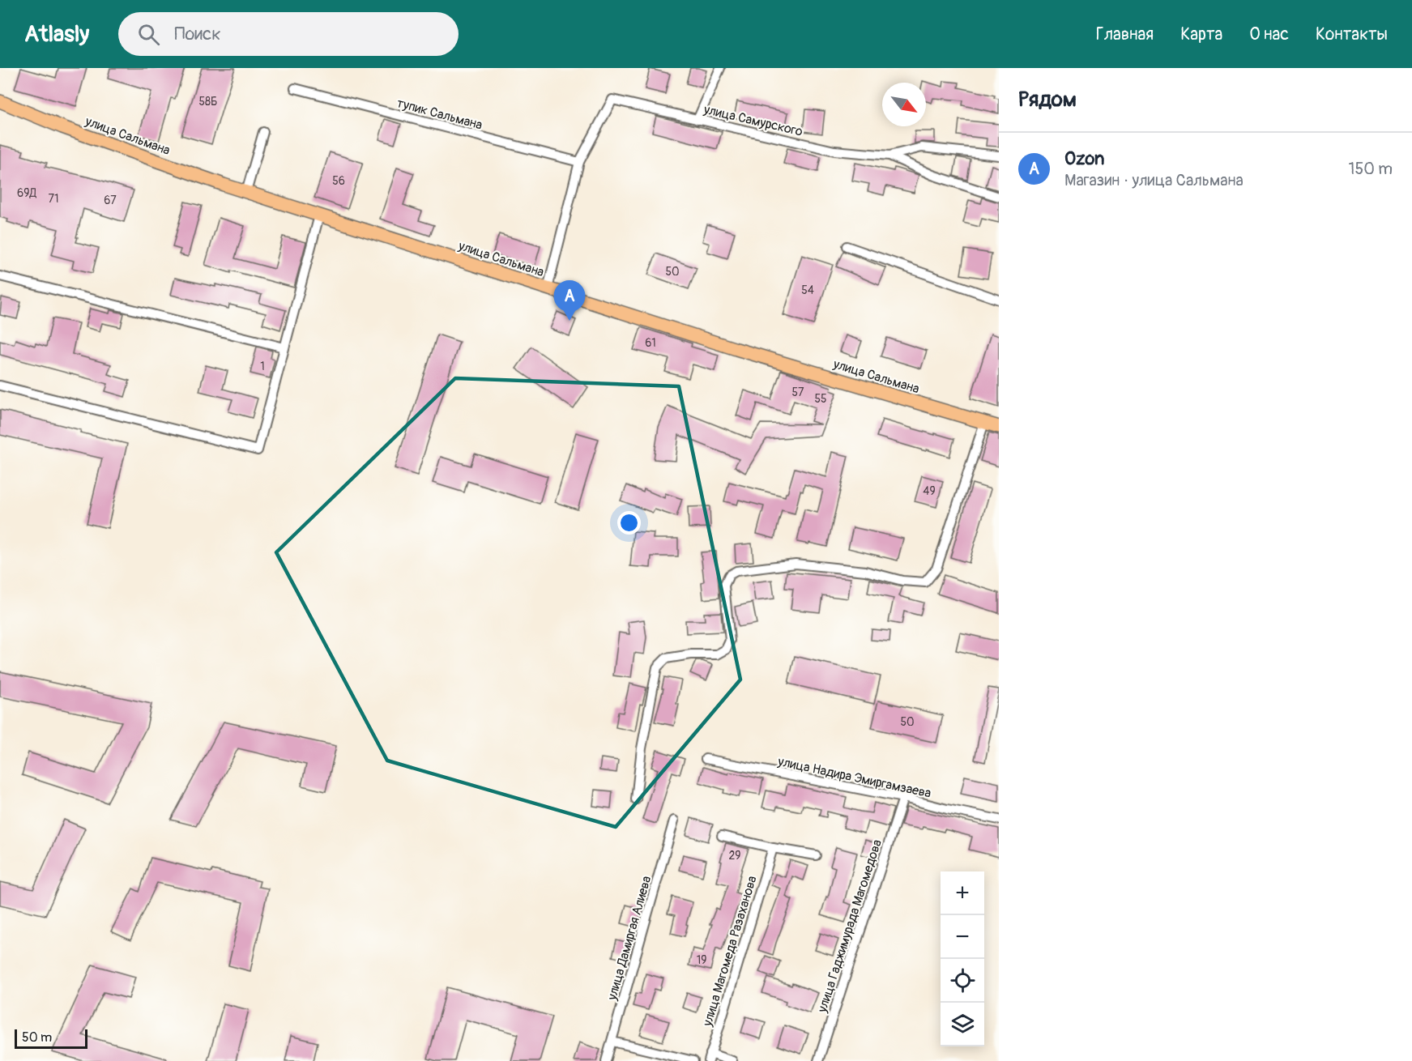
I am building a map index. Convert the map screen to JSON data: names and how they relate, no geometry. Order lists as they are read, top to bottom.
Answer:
{
  "streets": {
    "main road": ["улица Сальмана"],
    "street": [
      "тупик Сальмана",
      "улица Самурского",
      "улица Надира Эмиргамзаева",
      "улица Гаджимурада Магомедова",
      "улица Дамиргая Алиева",
      "улица Магомеда Разаханова"
    ]
  },
  "crossings": [
    ["тупик Сальмана", "улица Самурского"],
    ["улица Надира Эмиргамзаева", "улица Гаджимурада Магомедова"]
  ],
  "house_numbers": [
    "58Б",
    "56",
    "69Д",
    "71",
    "67",
    "50",
    "54",
    "61",
    "1",
    "57",
    "55",
    "49",
    "50",
    "29",
    "19"
  ],
  "scale_bar": "50 m",
  "north": "bottom right",
  "page": {
    "header": "Atlasly",
    "search": "Поиск",
    "nav": [
      "Главная",
      "Карта",
      "О нас",
      "Контакты"
    ],
    "heading": "Рядом",
    "list": [
      {
        "mark": "A",
        "name": "Ozon",
        "note": "Магазин · улица Сальмана",
        "value": "150 m"
      }
    ],
    "pins": "A",
    "map_buttons": ["+", "−"],
    "scale": "50 m"
  }
}
